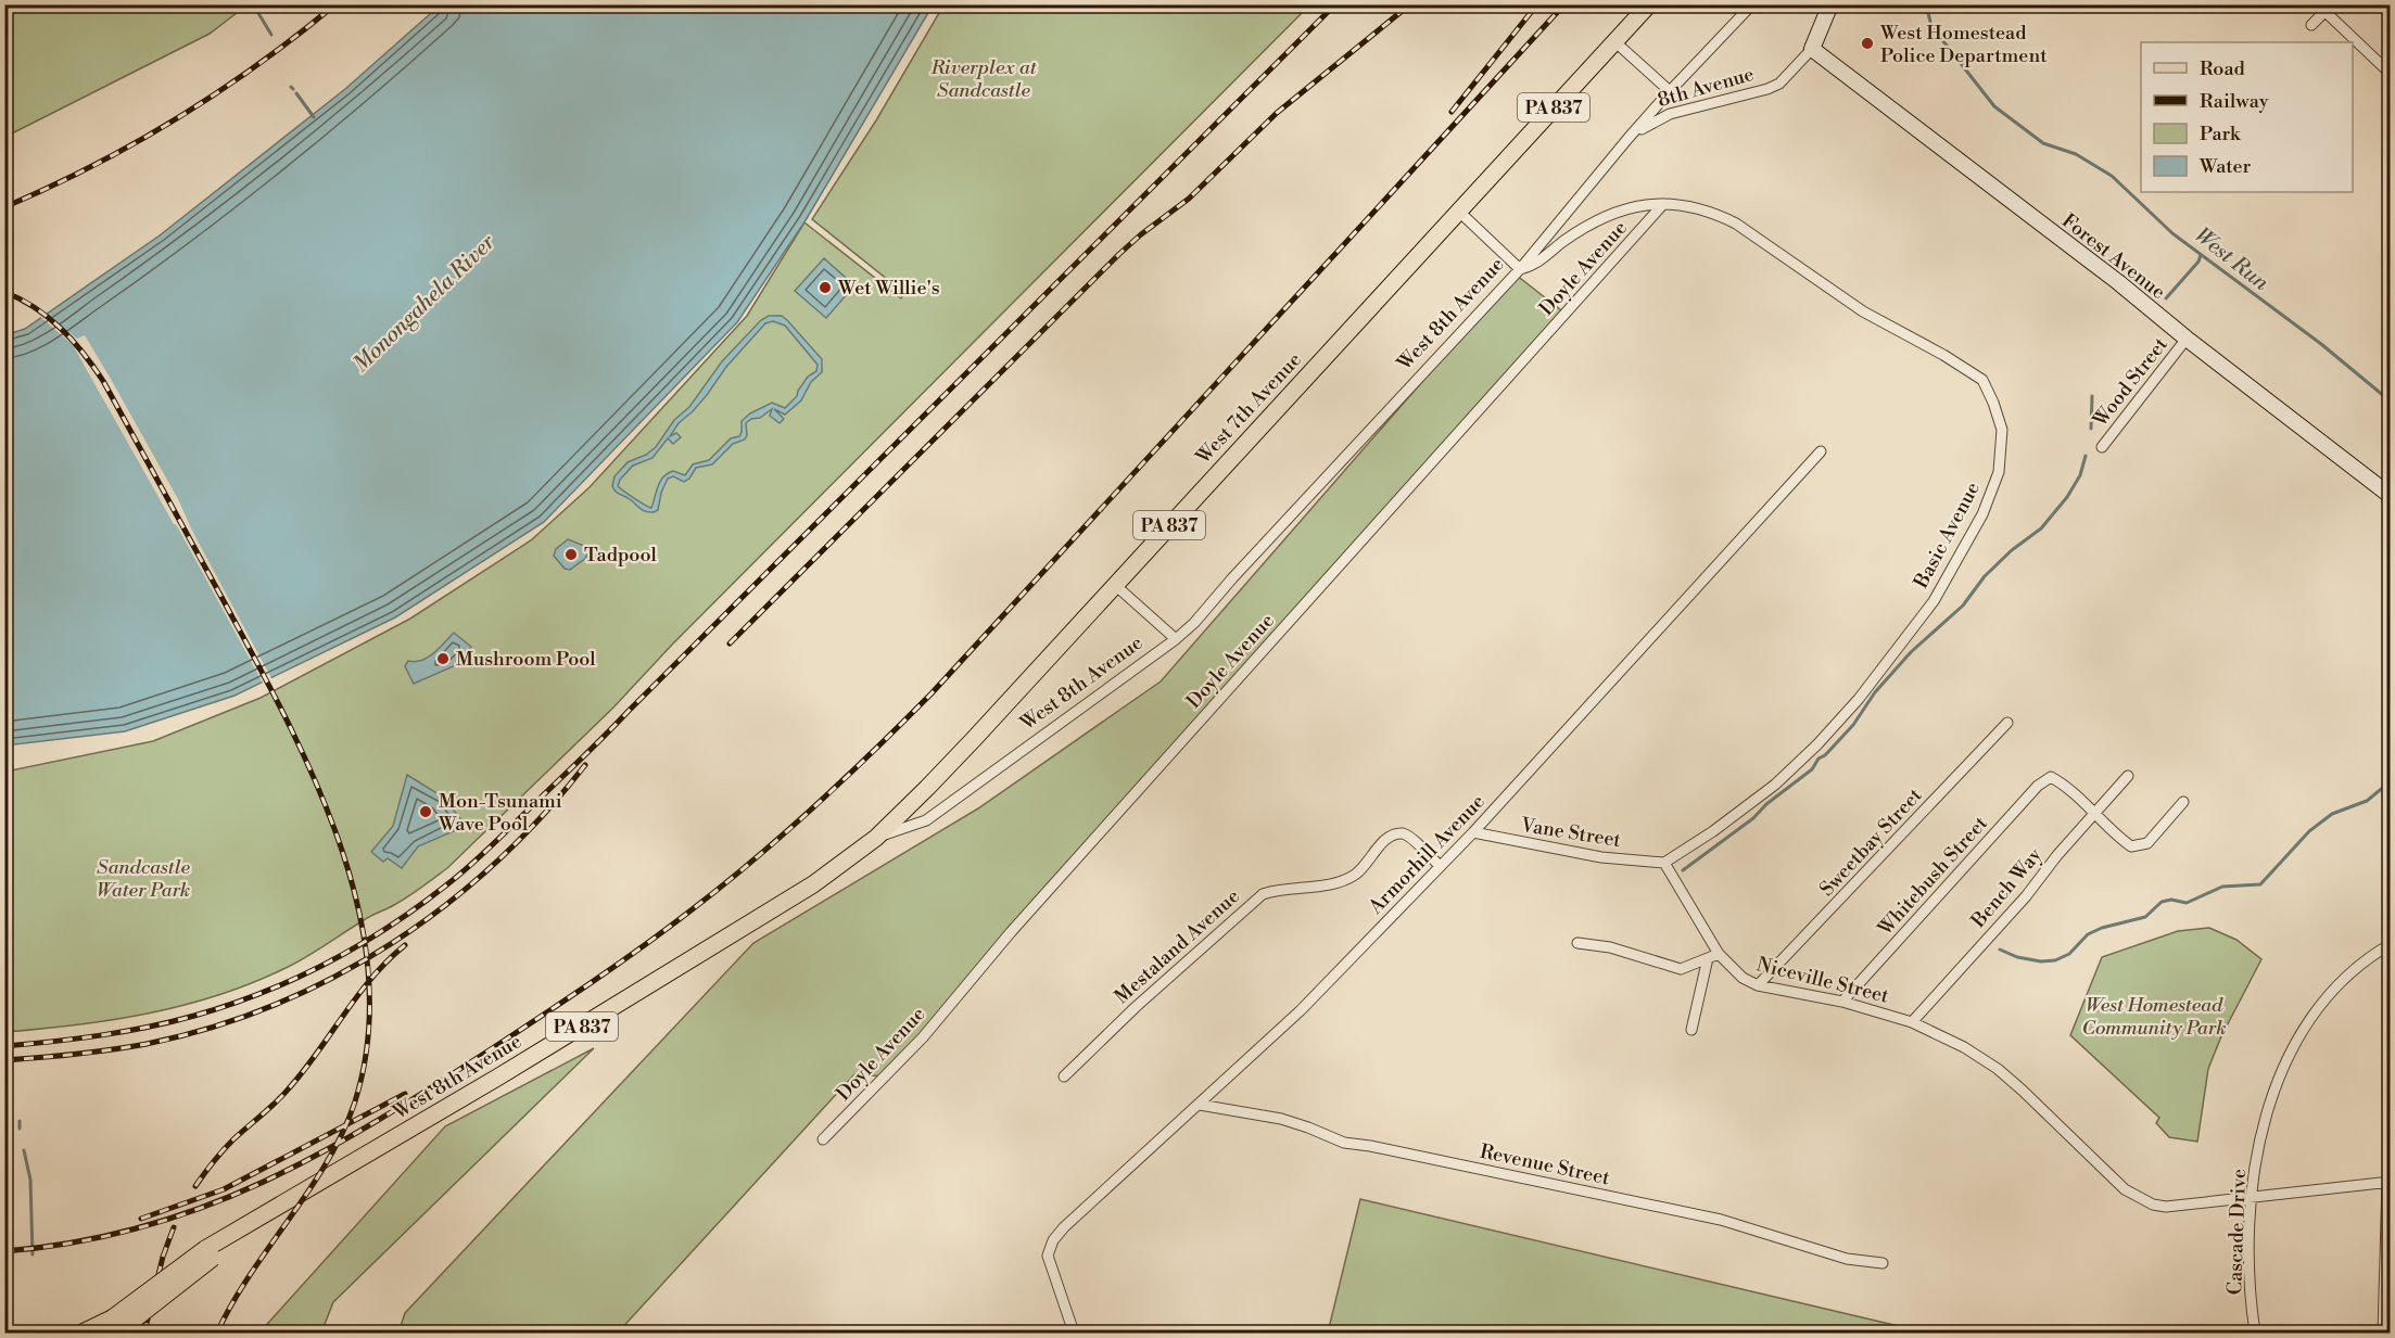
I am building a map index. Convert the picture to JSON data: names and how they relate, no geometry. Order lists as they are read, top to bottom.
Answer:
{
  "streets": {
    "main road": ["PA 837", "West 8th Avenue", "West 7th Avenue"],
    "street": [
      "8th Avenue",
      "Forest Avenue",
      "Doyle Avenue",
      "Wood Street",
      "Basic Avenue",
      "Vane Street",
      "Sweetbay Street",
      "Armorhill Avenue",
      "Whitebush Street",
      "Bench Way",
      "Mestaland Avenue",
      "Niceville Street",
      "Revenue Street",
      "Cascade Drive"
    ]
  },
  "crossings": [
    ["8th Avenue", "Forest Avenue"],
    ["8th Avenue", "West 8th Avenue"],
    ["PA 837", "West 8th Avenue"],
    ["Forest Avenue", "Wood Street"],
    ["Doyle Avenue", "Basic Avenue"],
    ["West 8th Avenue", "West 7th Avenue"],
    ["West 8th Avenue", "Basic Avenue"],
    ["Basic Avenue", "Vane Street"],
    ["Vane Street", "Armorhill Avenue"],
    ["Sweetbay Street", "Niceville Street"],
    ["Armorhill Avenue", "Mestaland Avenue"],
    ["Armorhill Avenue", "Revenue Street"],
    ["Whitebush Street", "Bench Way"],
    ["Whitebush Street", "Niceville Street"],
    ["Bench Way", "Niceville Street"],
    ["Niceville Street", "Cascade Drive"]
  ],
  "water": ["West Run", "Monongahela River"],
  "parks": ["Riverplex at Sandcastle", "Sandcastle Water Park", "West Homestead Community Park"],
  "places": [
    "West Homestead Police Department",
    "Wet Willie's",
    "Tadpool",
    "Mushroom Pool",
    "Mon-Tsunami Wave Pool"
  ],
  "legend": [
    "Road",
    "Railway",
    "Park",
    "Water"
  ]
}
